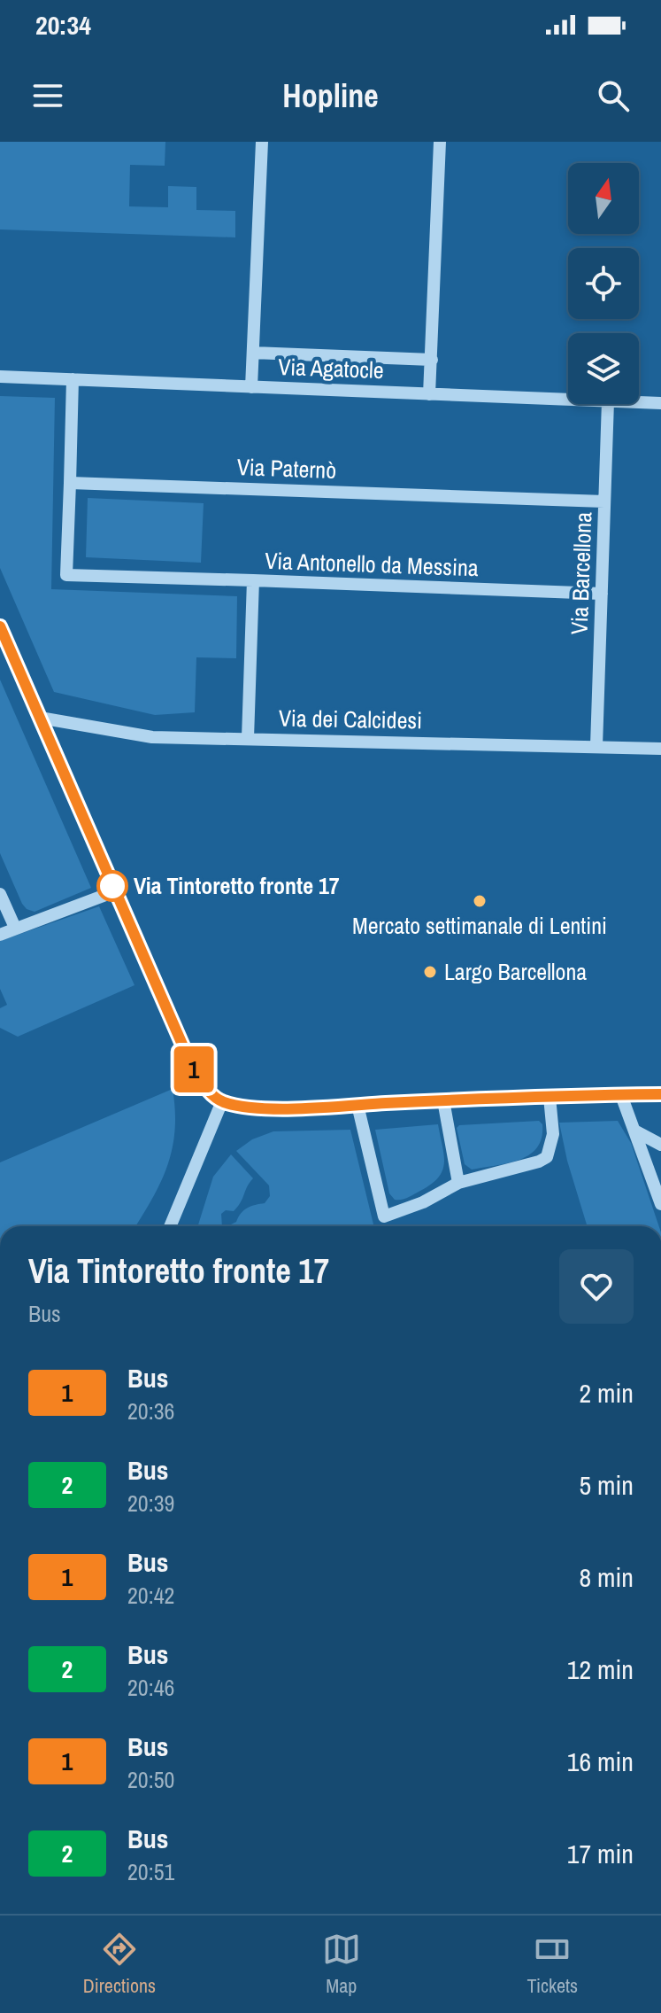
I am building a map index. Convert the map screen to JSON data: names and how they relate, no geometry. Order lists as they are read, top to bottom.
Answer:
{
  "streets": {
    "street": [
      "Via Agatocle",
      "Via Paternò",
      "Via Antonello da Messina",
      "Via Barcellona",
      "Via dei Calcidesi"
    ]
  },
  "crossings": [
    ["Via Paternò", "Via Barcellona"],
    ["Via Antonello da Messina", "Via Barcellona"],
    ["Via Antonello da Messina", "Via dei Calcidesi"],
    ["Via Barcellona", "Via dei Calcidesi"]
  ],
  "places": ["Via Tintoretto fronte 17", "Mercato settimanale di Lentini", "Largo Barcellona"],
  "lines": ["bus line 1"],
  "north": "top",
  "page": {
    "status": "20:34",
    "header": "Hopline",
    "on_map": "1",
    "heading": ["Via Tintoretto fronte 17", "Bus"],
    "list": [
      {
        "mark": "1",
        "name": "Bus",
        "note": "20:36",
        "value": "2 min"
      },
      {
        "mark": "2",
        "name": "Bus",
        "note": "20:39",
        "value": "5 min"
      },
      {
        "mark": "1",
        "name": "Bus",
        "note": "20:42",
        "value": "8 min"
      },
      {
        "mark": "2",
        "name": "Bus",
        "note": "20:46",
        "value": "12 min"
      },
      {
        "mark": "1",
        "name": "Bus",
        "note": "20:50",
        "value": "16 min"
      },
      {
        "mark": "2",
        "name": "Bus",
        "note": "20:51",
        "value": "17 min"
      }
    ],
    "tabs": ["Directions", "Map", "Tickets"]
  }
}
